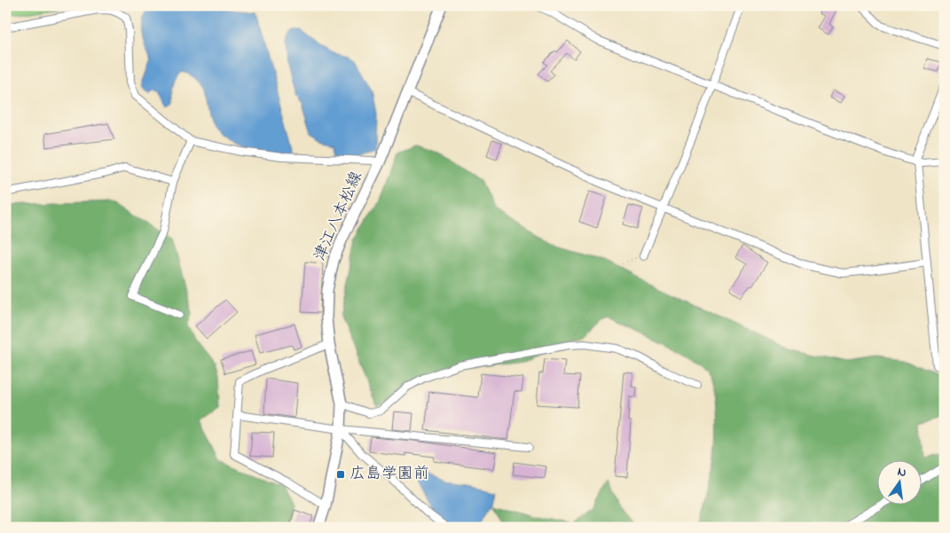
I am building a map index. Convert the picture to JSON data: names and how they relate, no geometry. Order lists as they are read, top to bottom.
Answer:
{
  "streets": {
    "main road": ["津江八本松線"]
  },
  "places": {
    "transit": ["広島学園前"]
  },
  "north": "top"
}
